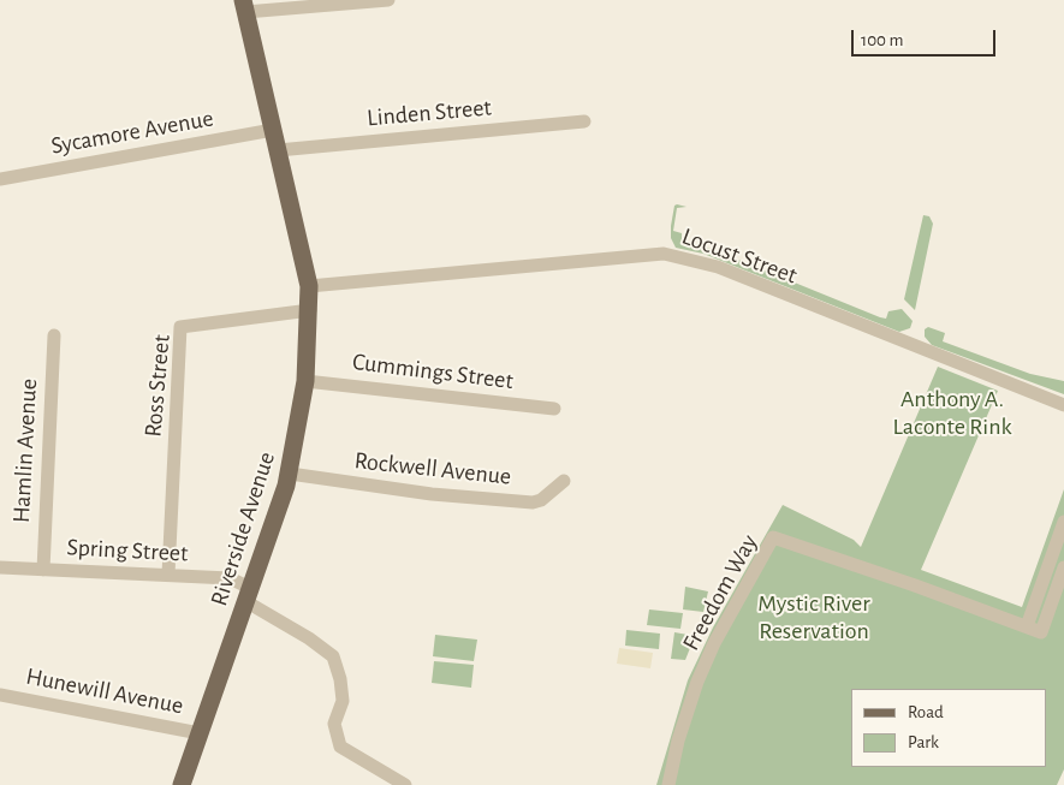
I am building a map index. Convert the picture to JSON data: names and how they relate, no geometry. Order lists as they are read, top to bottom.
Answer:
{
  "streets": {
    "main road": ["Riverside Avenue"],
    "street": [
      "Linden Street",
      "Sycamore Avenue",
      "Locust Street",
      "Cummings Street",
      "Ross Street",
      "Hamlin Avenue",
      "Rockwell Avenue",
      "Spring Street",
      "Freedom Way",
      "Hunewill Avenue"
    ]
  },
  "crossings": [
    ["Linden Street", "Riverside Avenue"],
    ["Sycamore Avenue", "Riverside Avenue"],
    ["Locust Street", "Riverside Avenue"],
    ["Cummings Street", "Riverside Avenue"],
    ["Ross Street", "Riverside Avenue"],
    ["Ross Street", "Spring Street"],
    ["Hamlin Avenue", "Spring Street"],
    ["Rockwell Avenue", "Riverside Avenue"],
    ["Riverside Avenue", "Spring Street"],
    ["Riverside Avenue", "Hunewill Avenue"]
  ],
  "parks": ["Anthony A. Laconte Rink", "Mystic River Reservation"],
  "legend": ["Road", "Park"],
  "scale_bar": "100 m"
}
